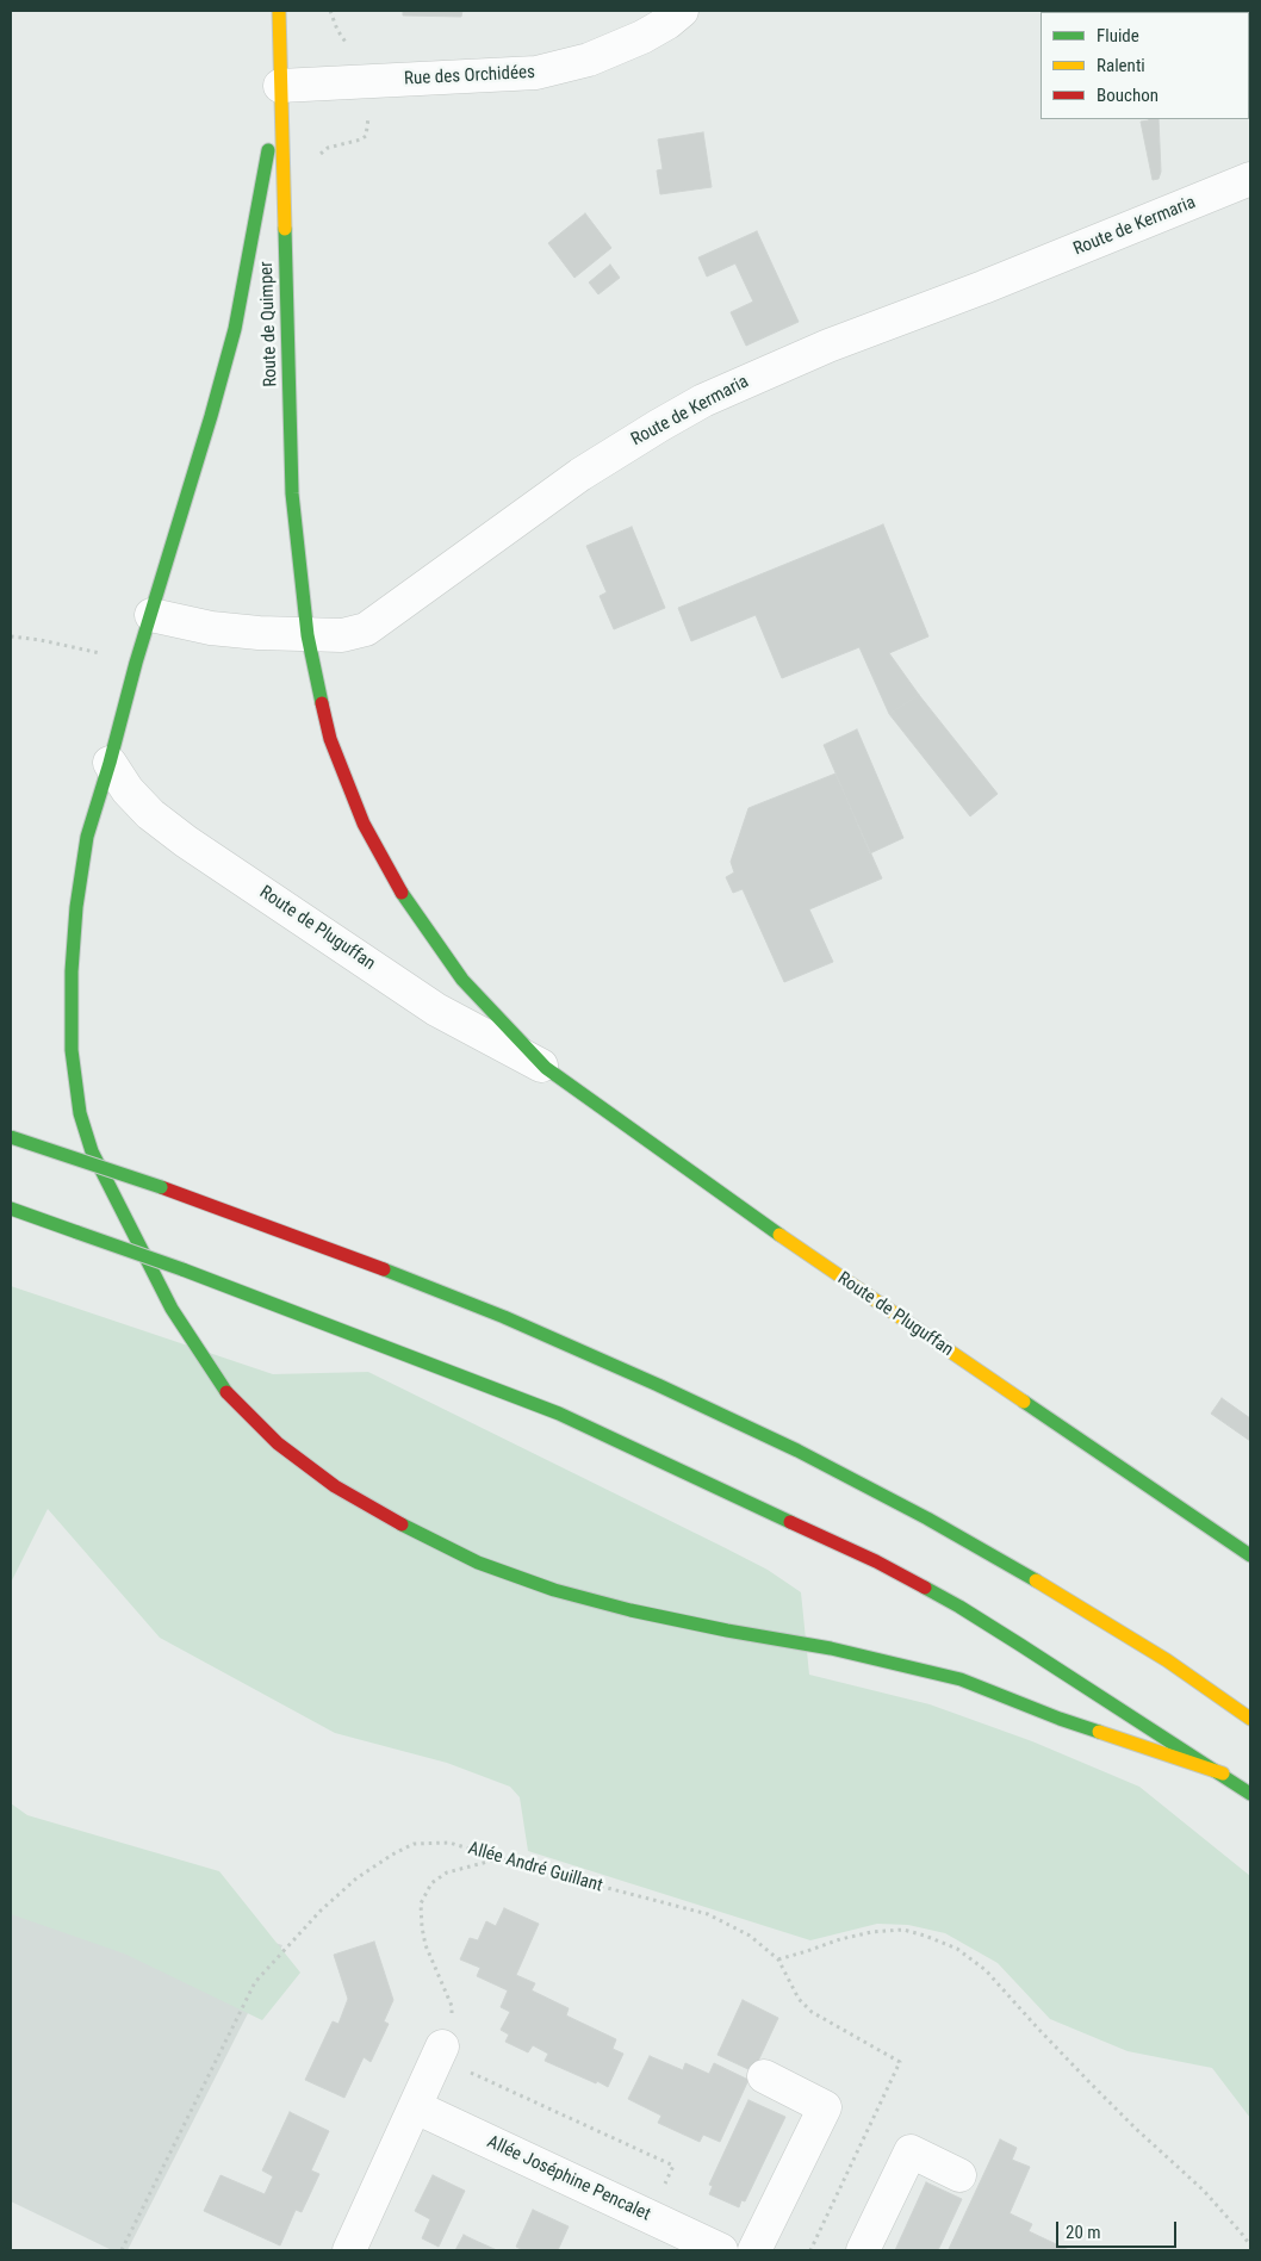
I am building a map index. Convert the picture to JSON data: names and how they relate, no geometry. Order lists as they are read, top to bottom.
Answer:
{
  "streets": {
    "main road": ["Route de Quimper", "Route de Pluguffan"],
    "street": ["Rue des Orchidées", "Route de Kermaria", "Allée Joséphine Pencalet"],
    "path": ["Allée André Guillant"]
  },
  "crossings": [
    ["Rue des Orchidées", "Route de Quimper"],
    ["Route de Kermaria", "Route de Quimper"],
    ["Route de Kermaria", "Route de Pluguffan"],
    ["Route de Quimper", "Route de Pluguffan"]
  ],
  "legend": ["Fluide", "Ralenti", "Bouchon"],
  "scale_bar": "20 m"
}
